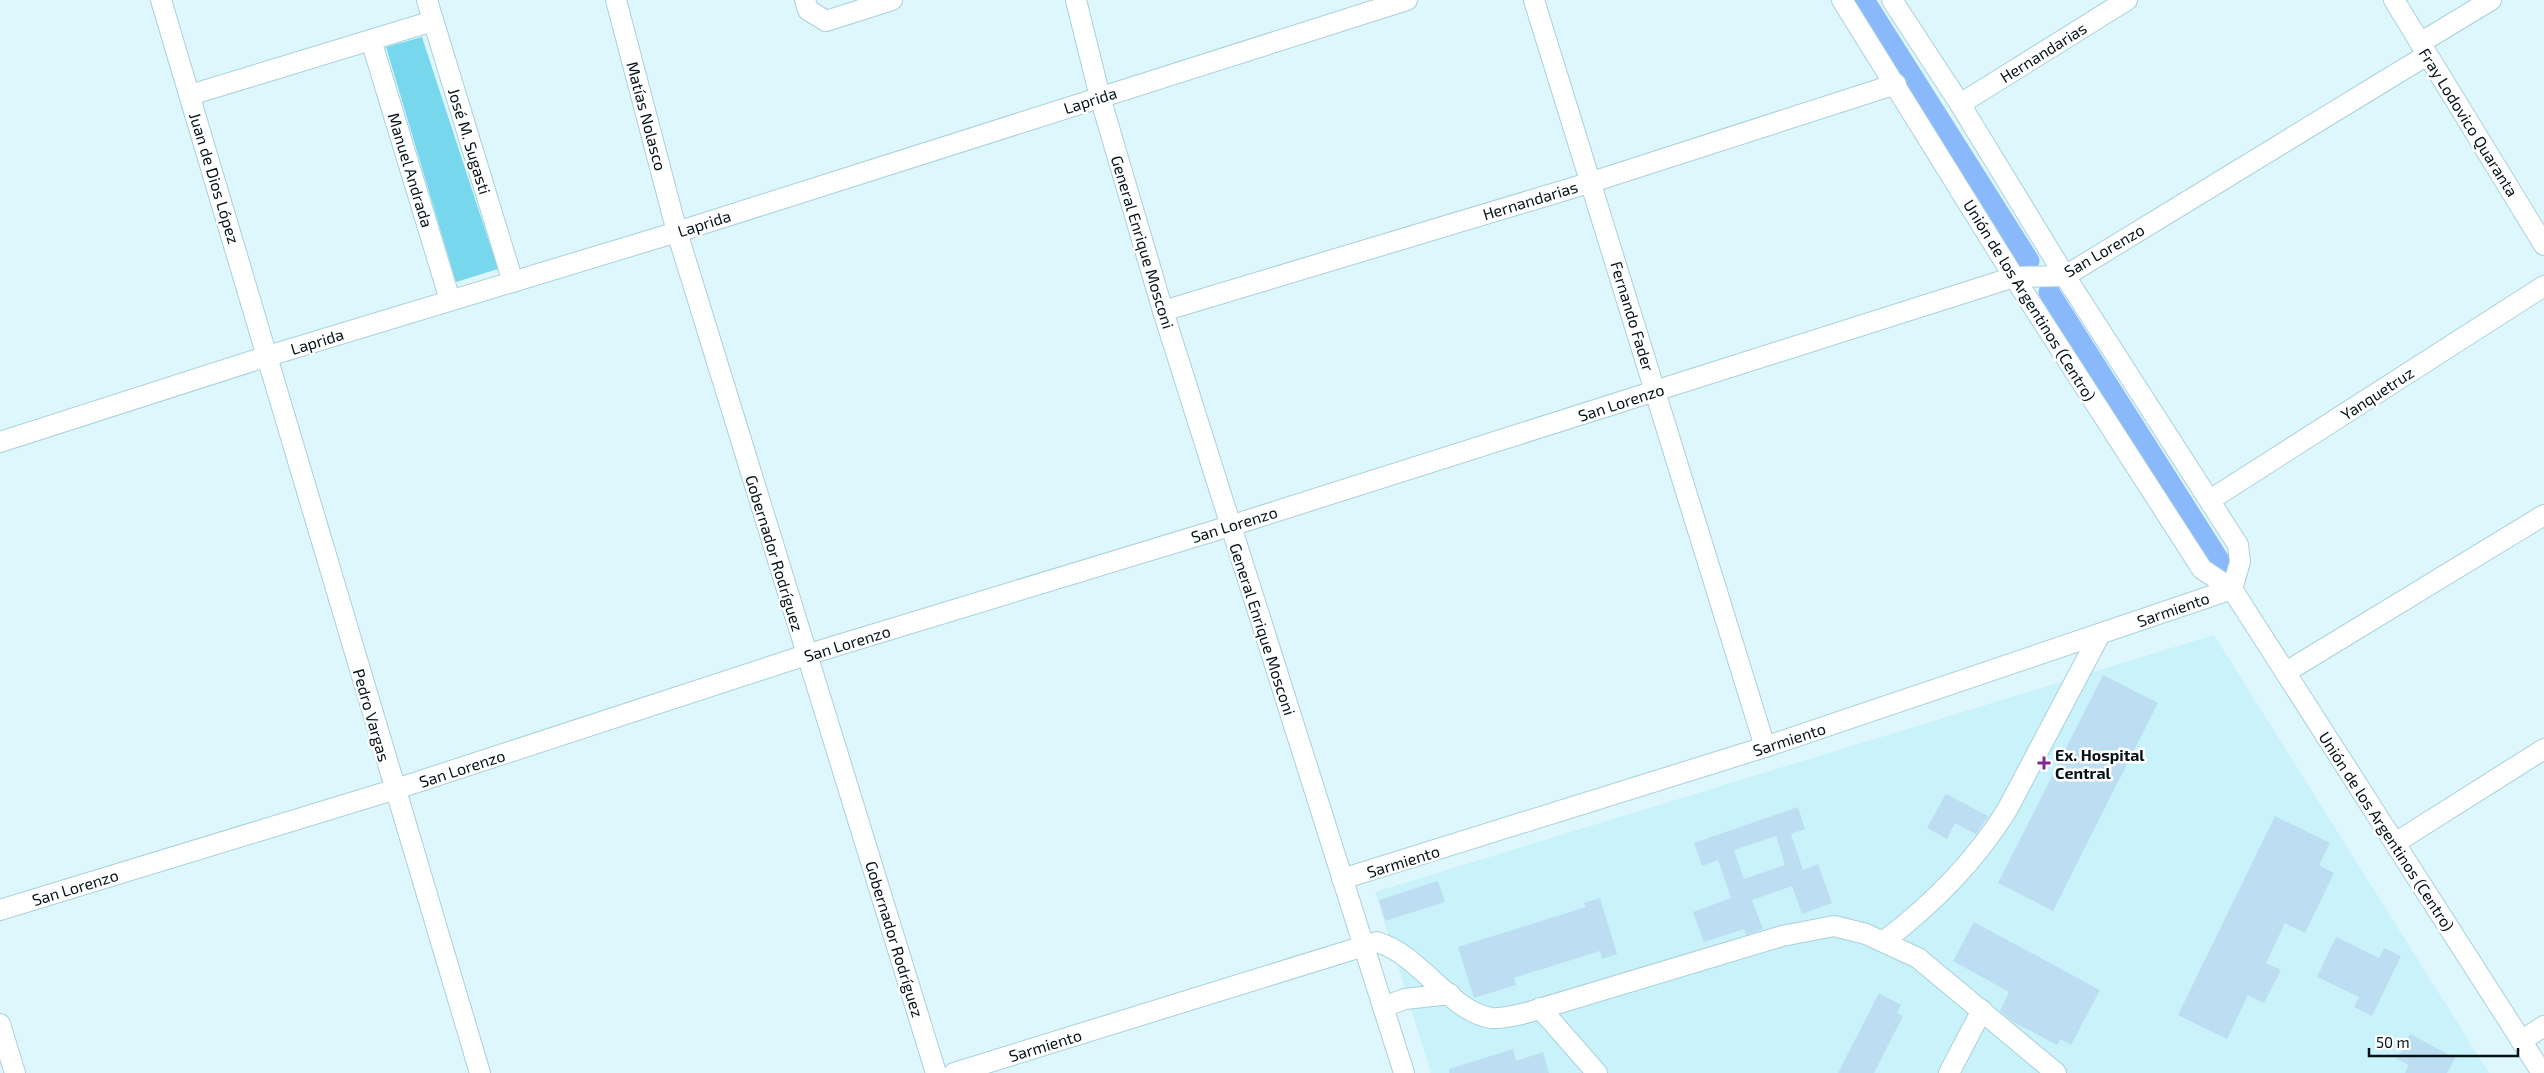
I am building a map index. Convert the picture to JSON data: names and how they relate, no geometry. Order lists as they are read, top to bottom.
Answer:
{
  "streets": {
    "street": [
      "Hernandarias",
      "Laprida",
      "Matías Nolasco",
      "Fray Lodovico Quaranta",
      "José M. Sugasti",
      "Manuel Andrada",
      "Juan de Dios López",
      "General Enrique Mosconi",
      "San Lorenzo",
      "Unión de los Argentinos (Centro)",
      "Fernando Fader",
      "Yanquetruz",
      "Gobernador Rodríguez",
      "Sarmiento",
      "Pedro Vargas"
    ]
  },
  "crossings": [
    ["Hernandarias", "General Enrique Mosconi"],
    ["Hernandarias", "Unión de los Argentinos (Centro)"],
    ["Hernandarias", "Fernando Fader"],
    ["Laprida", "Matías Nolasco"],
    ["Laprida", "José M. Sugasti"],
    ["Laprida", "Manuel Andrada"],
    ["Laprida", "Juan de Dios López"],
    ["Laprida", "General Enrique Mosconi"],
    ["Laprida", "Gobernador Rodríguez"],
    ["Laprida", "Pedro Vargas"],
    ["Matías Nolasco", "Gobernador Rodríguez"],
    ["Fray Lodovico Quaranta", "San Lorenzo"],
    ["Juan de Dios López", "Pedro Vargas"],
    ["General Enrique Mosconi", "San Lorenzo"],
    ["General Enrique Mosconi", "Sarmiento"],
    ["San Lorenzo", "Unión de los Argentinos (Centro)"],
    ["San Lorenzo", "Fernando Fader"],
    ["San Lorenzo", "Gobernador Rodríguez"],
    ["San Lorenzo", "Pedro Vargas"],
    ["Unión de los Argentinos (Centro)", "Sarmiento"],
    ["Fernando Fader", "Sarmiento"]
  ],
  "places": {
    "health": ["Ex. Hospital Central"]
  },
  "scale_bar": "50 m"
}
